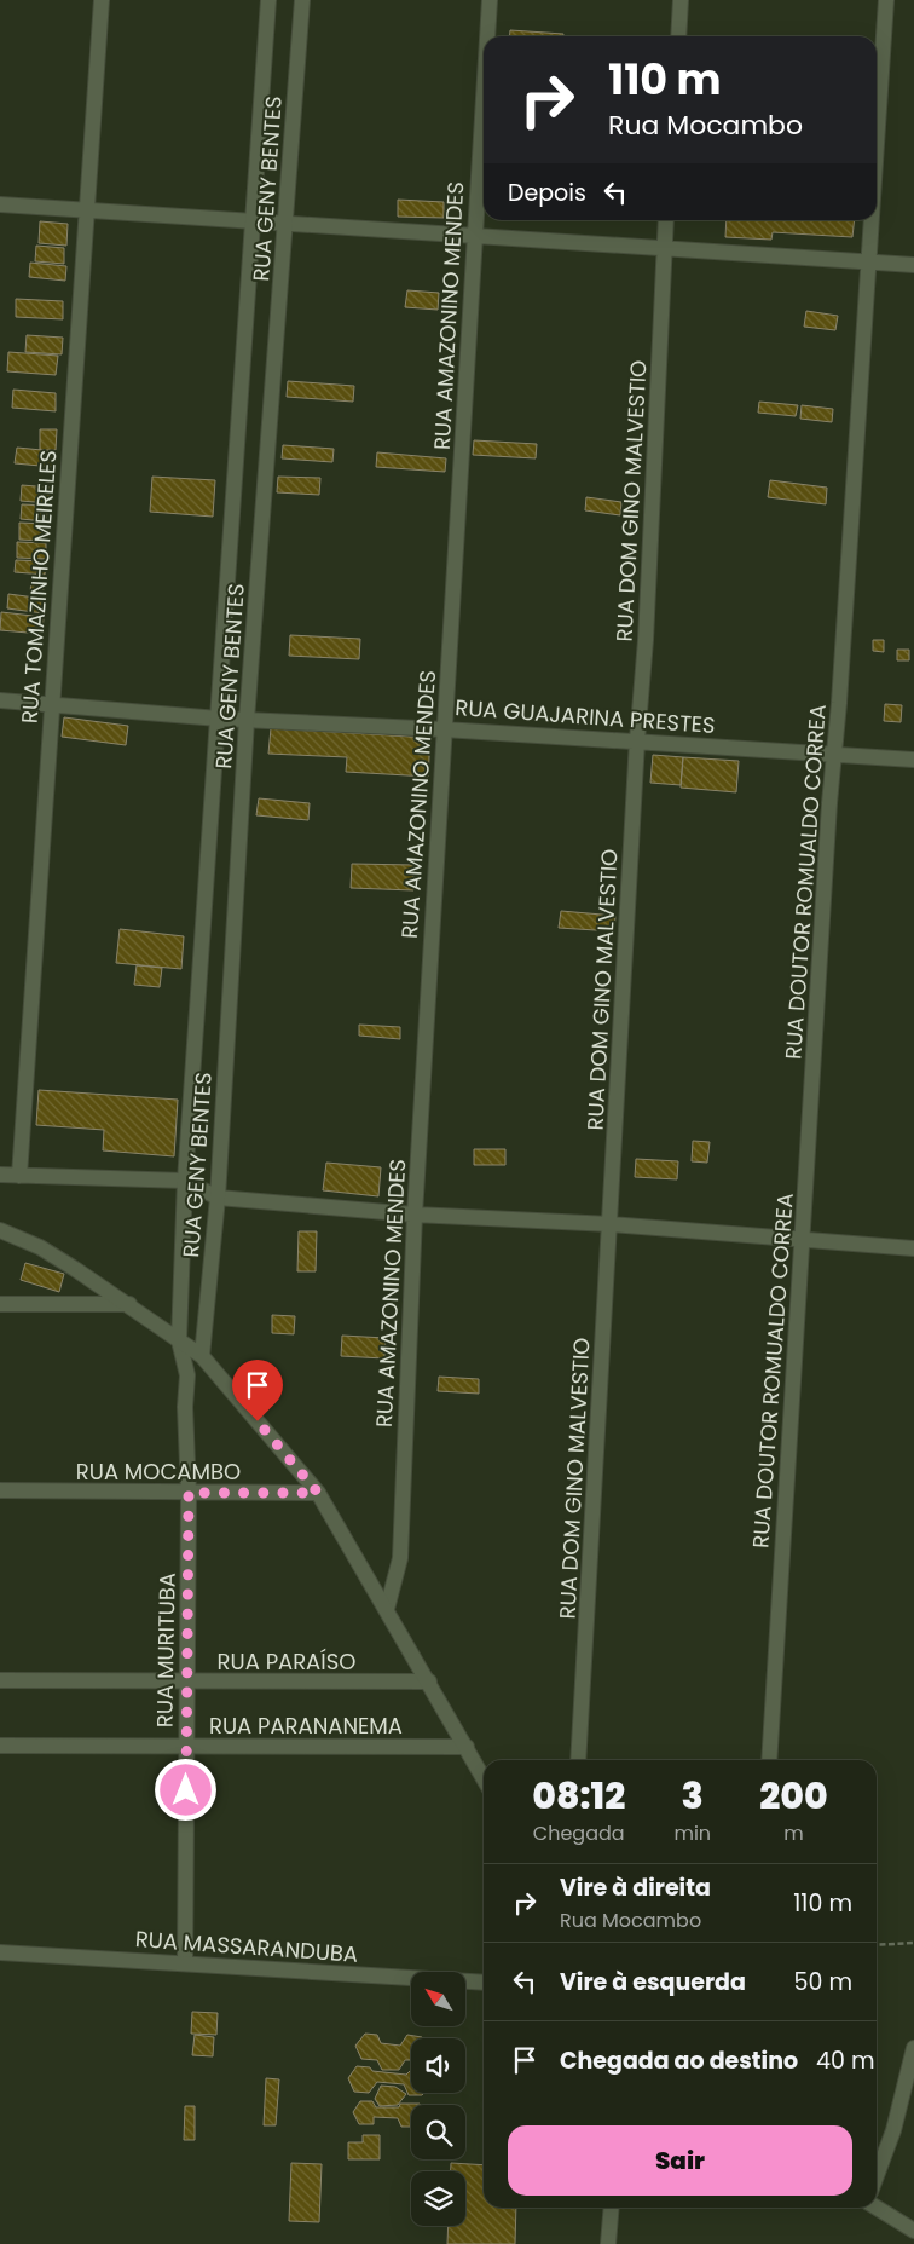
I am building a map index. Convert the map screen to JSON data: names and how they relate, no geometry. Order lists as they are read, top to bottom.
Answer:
{
  "streets": {
    "street": [
      "RUA GENY BENTES",
      "RUA AMAZONINO MENDES",
      "RUA DOM GINO MALVESTIO",
      "RUA TOMAZINHO MEIRELES",
      "RUA GUAJARINA PRESTES",
      "RUA DOUTOR ROMUALDO CORREA",
      "RUA MOCAMBO",
      "RUA MURITUBA",
      "RUA PARAÍSO",
      "RUA PARANANEMA",
      "RUA MASSARANDUBA"
    ]
  },
  "crossings": [
    ["RUA GENY BENTES", "RUA GUAJARINA PRESTES"],
    ["RUA GENY BENTES", "RUA MURITUBA"],
    ["RUA AMAZONINO MENDES", "RUA GUAJARINA PRESTES"],
    ["RUA DOM GINO MALVESTIO", "RUA GUAJARINA PRESTES"],
    ["RUA TOMAZINHO MEIRELES", "RUA GUAJARINA PRESTES"],
    ["RUA GUAJARINA PRESTES", "RUA DOUTOR ROMUALDO CORREA"],
    ["RUA MOCAMBO", "RUA MURITUBA"],
    ["RUA MURITUBA", "RUA PARAÍSO"],
    ["RUA MURITUBA", "RUA PARANANEMA"],
    ["RUA MURITUBA", "RUA MASSARANDUBA"]
  ],
  "north": "top left",
  "page": {
    "turn": ["110 m", "Rua Mocambo"],
    "then": "Depois",
    "eta": [
      "08:12",
      "Chegada",
      "3",
      "min",
      "200",
      "m"
    ],
    "list": [
      {
        "name": "Vire à direita",
        "note": "Rua Mocambo",
        "value": "110 m"
      },
      {
        "name": "Vire à esquerda",
        "value": "50 m"
      },
      {
        "name": "Chegada ao destino",
        "value": "40 m"
      }
    ],
    "buttons": "Sair"
  }
}
